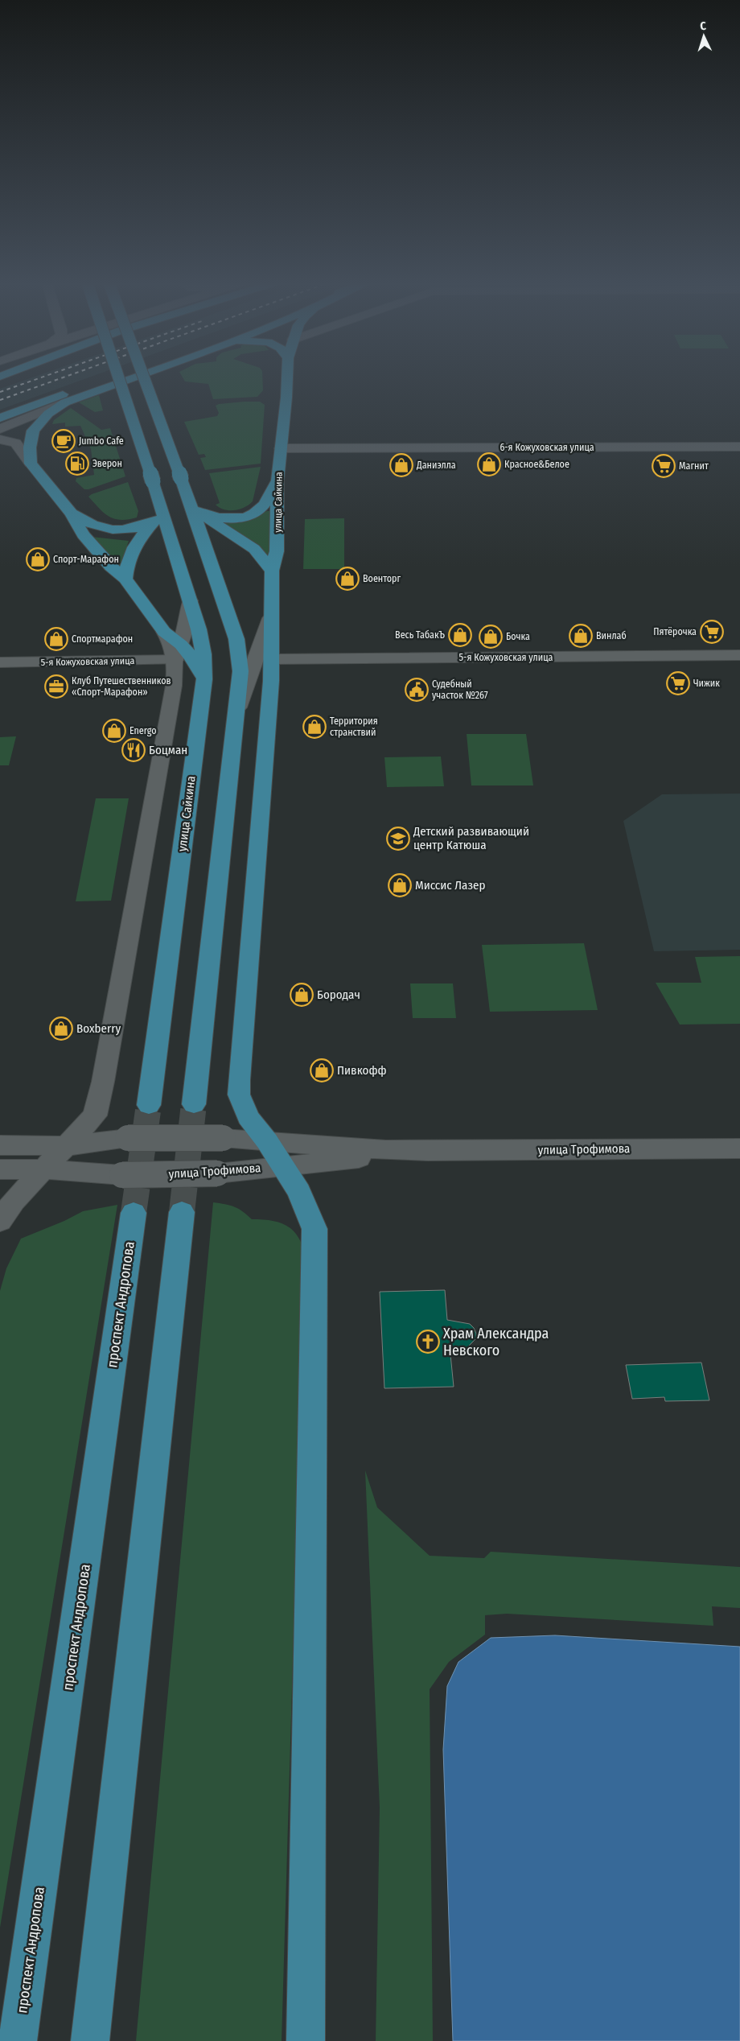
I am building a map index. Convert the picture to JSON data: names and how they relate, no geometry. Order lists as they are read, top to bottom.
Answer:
{
  "streets": {
    "main road": ["улица Сайкина", "проспект Андропова"],
    "street": ["6-я Кожуховская улица", "5-я Кожуховская улица", "улица Трофимова"]
  },
  "crossings": [
    ["6-я Кожуховская улица", "улица Сайкина"]
  ],
  "places": {
    "cafe": ["Jumbo Cafe"],
    "fuel station": ["Эверон"],
    "shop": [
      "Красное&Белое",
      "Даниэлла",
      "Спорт-Марафон",
      "Военторг",
      "Весь ТабакЪ",
      "Винлаб",
      "Бочка",
      "Спортмарафон",
      "Территория странствий",
      "Energo",
      "Миссис Лазер",
      "Бородач",
      "Boxberry",
      "Пивкофф"
    ],
    "supermarket": ["Магнит", "Пятёрочка", "Чижик"],
    "office": ["Клуб Путешественников «Спорт-Марафон»"],
    "public building": ["Судебный участок №267"],
    "restaurant": ["Боцман"],
    "school or university": ["Детский развивающий центр Катюша"],
    "church": ["Храм Александра Невского"]
  },
  "north": "top"
}
